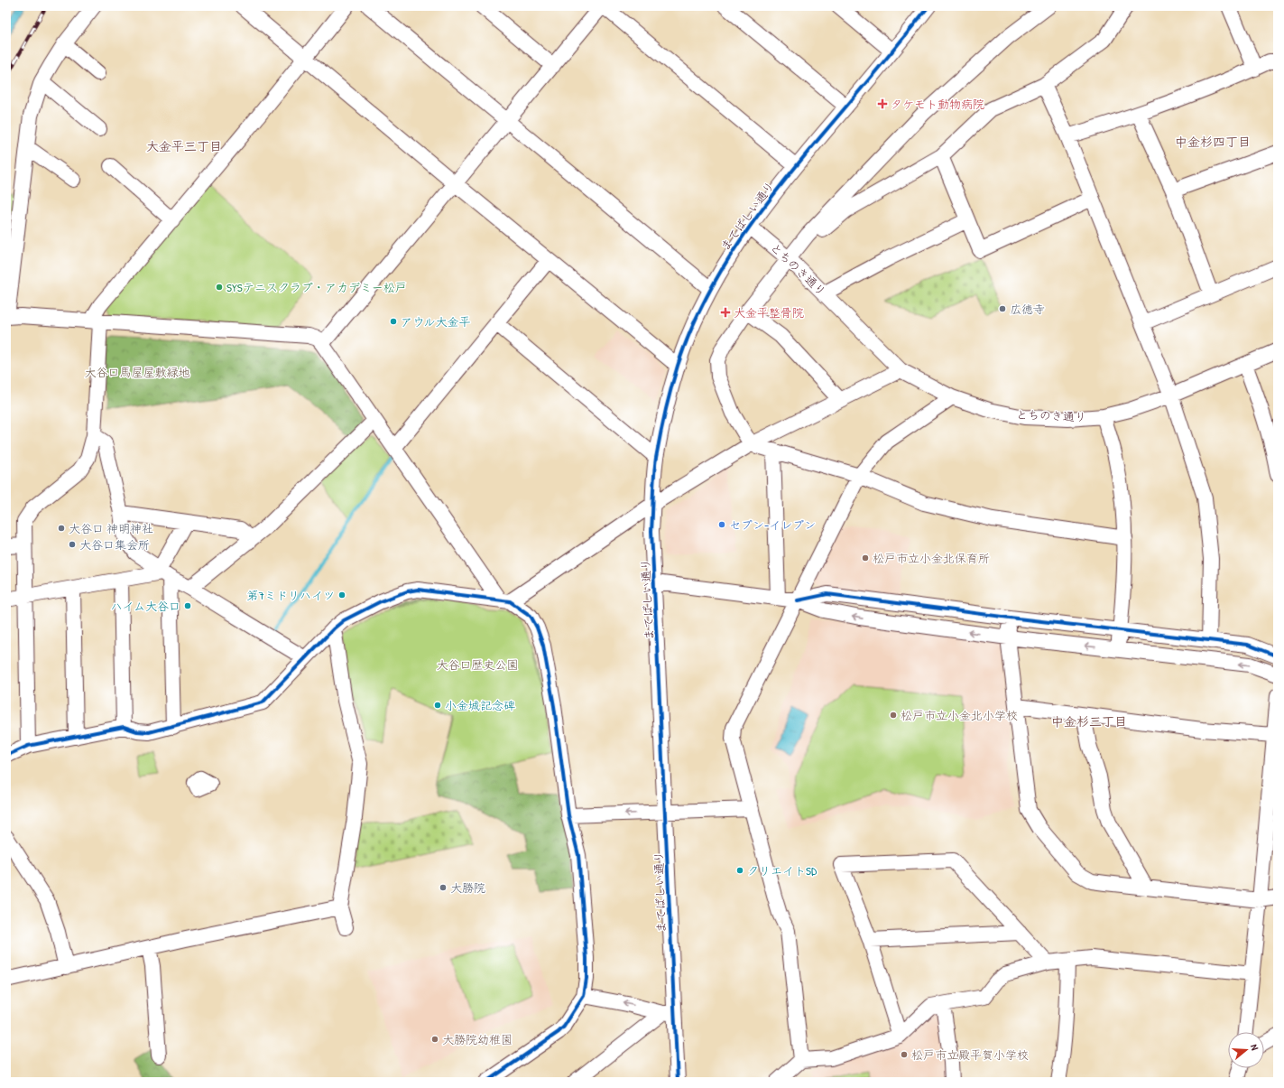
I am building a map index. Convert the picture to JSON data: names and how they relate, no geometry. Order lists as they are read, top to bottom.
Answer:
{
  "streets": {
    "street": ["まてばしい通り", "とちのき通り"]
  },
  "crossings": [
    ["まてばしい通り", "とちのき通り"]
  ],
  "districts": ["中金杉四丁目", "大金平三丁目", "中金杉三丁目"],
  "parks": ["大谷口馬屋屋敷緑地", "大谷口歴史公園"],
  "places": {
    "health": ["タケモト動物病院", "大金平整骨院"],
    "other": [
      "SYSテニスクラブ・アカデミー松戸",
      "広徳寺",
      "アウル大金平",
      "セブン-イレブン",
      "大谷口 神明神社",
      "大谷口集会所",
      "松戸市立小金北保育所",
      "第7ミドリハイツ",
      "ハイム大谷口",
      "小金城記念碑",
      "松戸市立小金北小学校",
      "クリエイトSD",
      "大勝院",
      "大勝院幼稚園",
      "松戸市立殿平賀小学校"
    ]
  },
  "north": "right"
}
